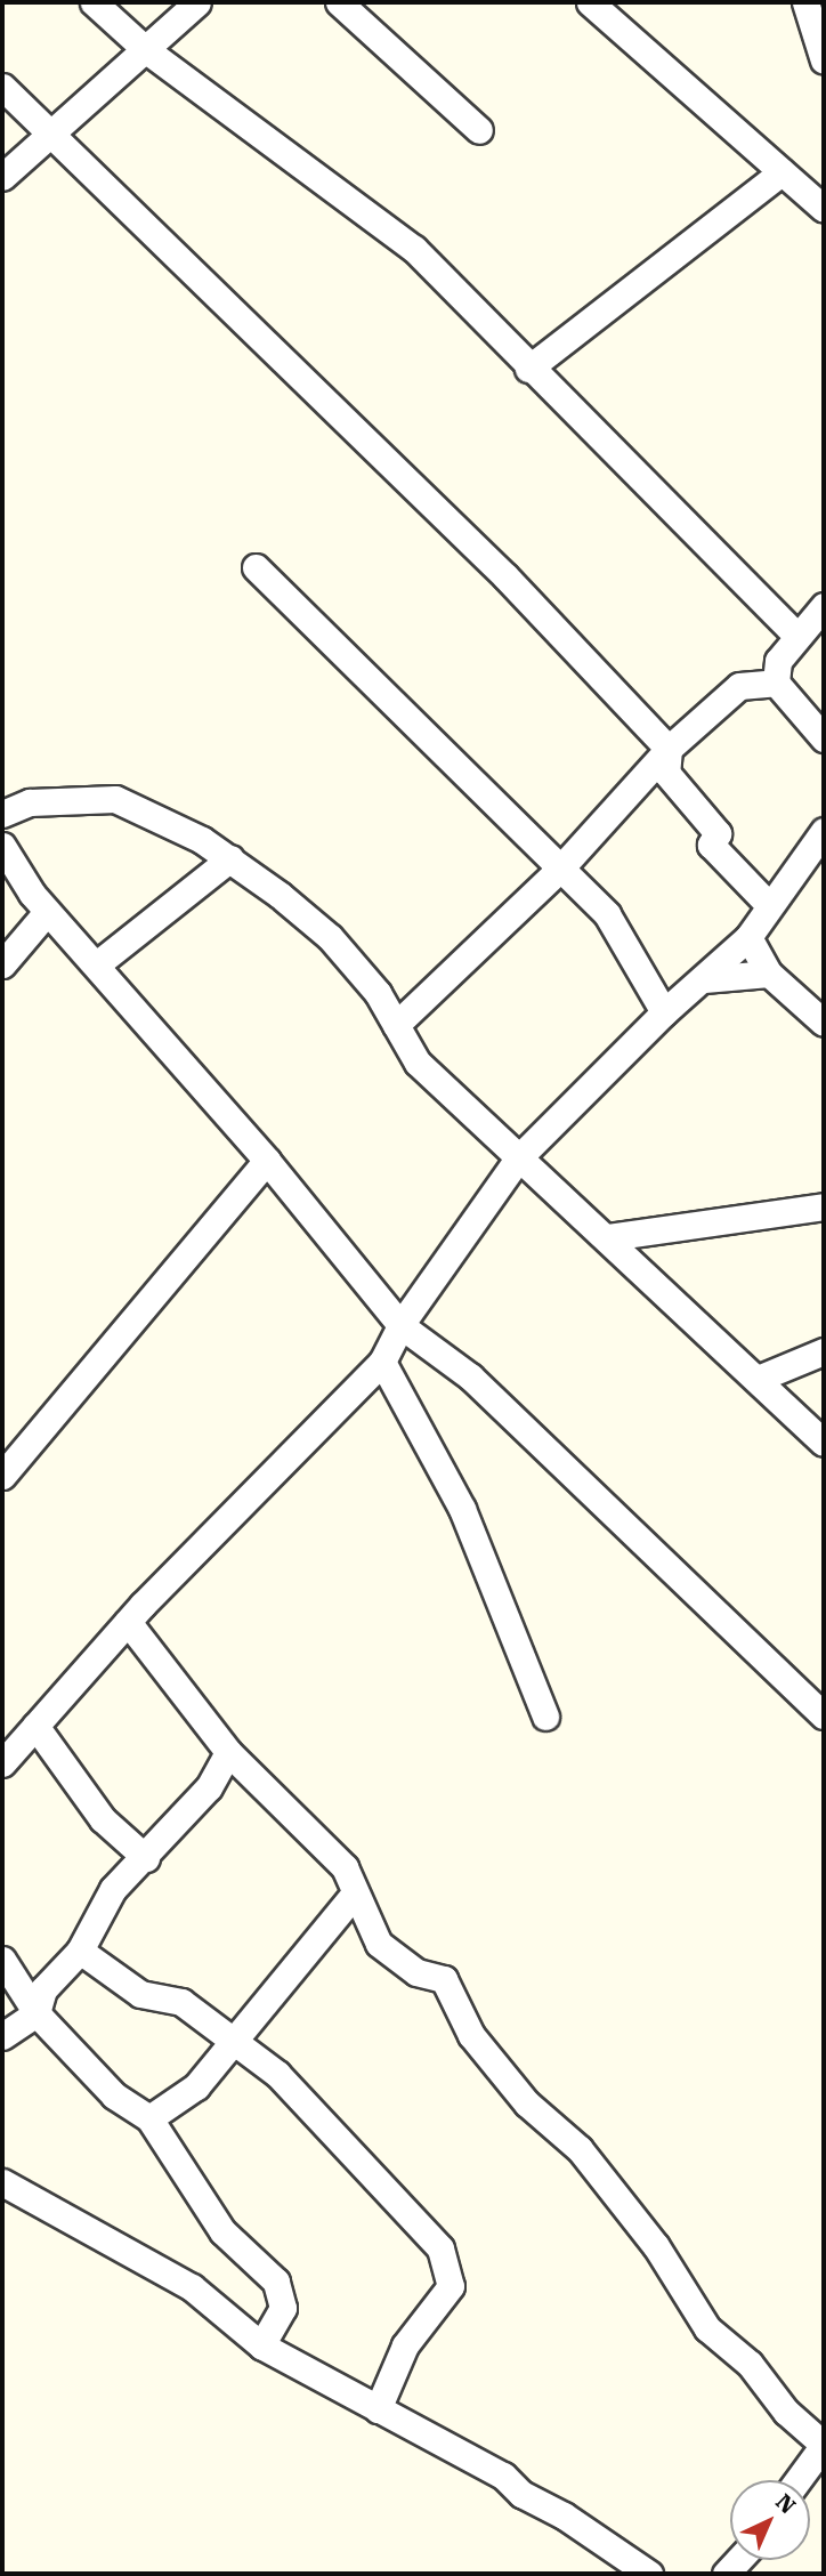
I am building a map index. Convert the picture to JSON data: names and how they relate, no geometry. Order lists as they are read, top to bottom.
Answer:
{
  "north": "top right"
}
